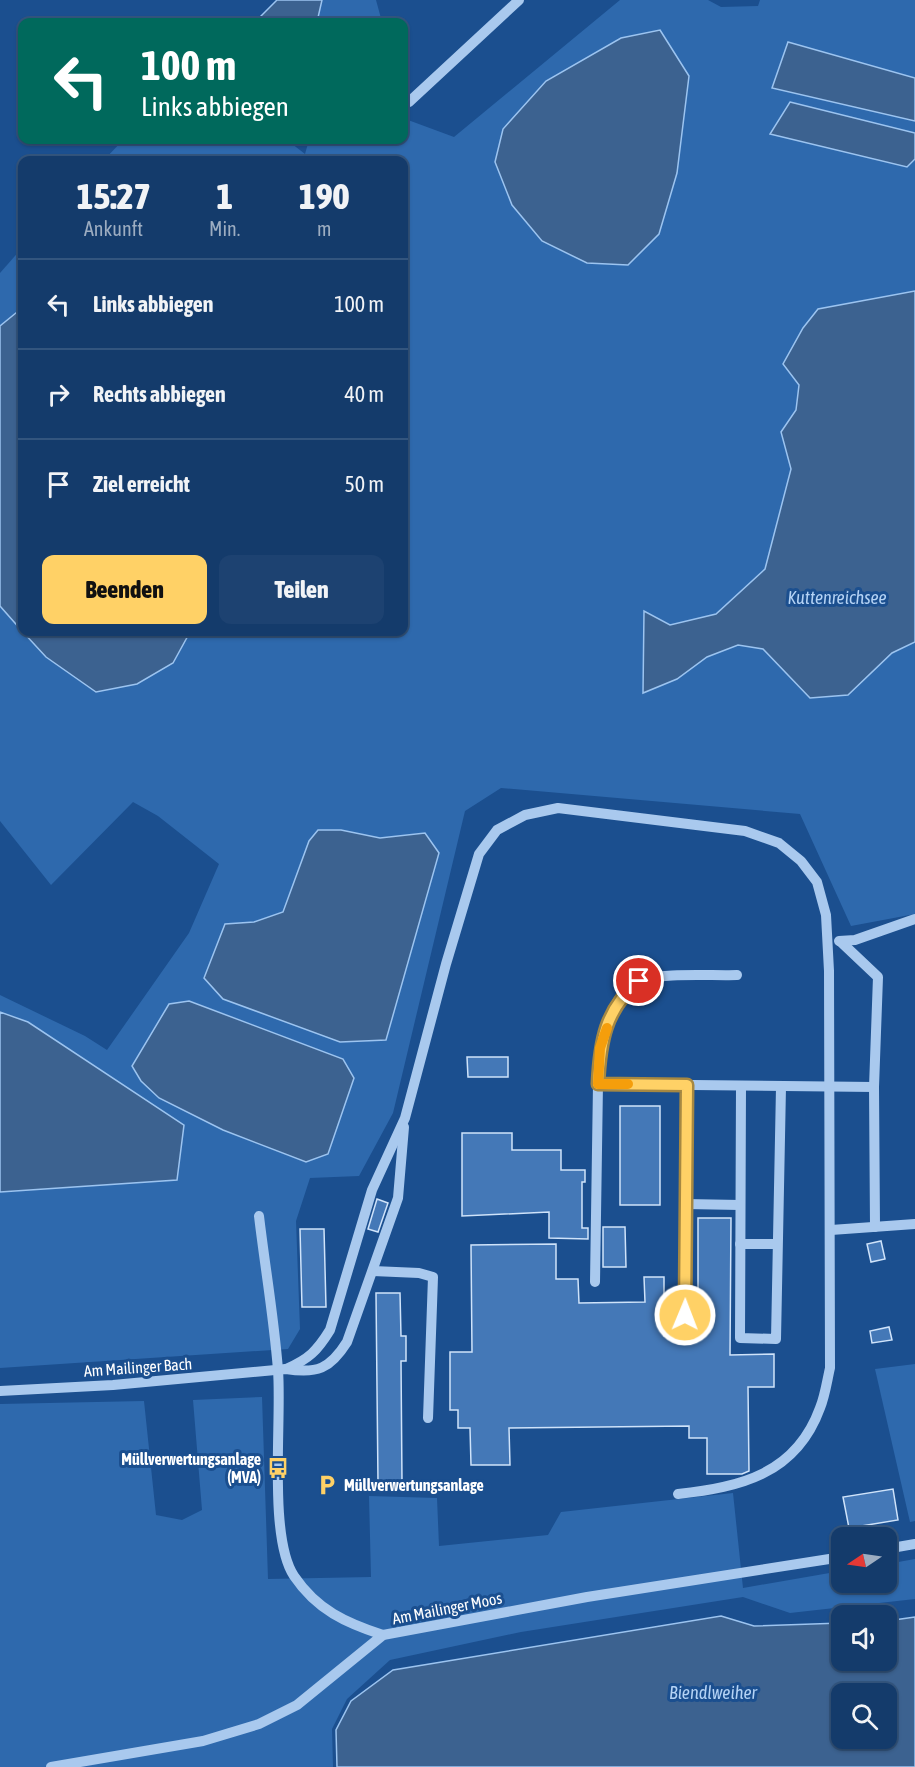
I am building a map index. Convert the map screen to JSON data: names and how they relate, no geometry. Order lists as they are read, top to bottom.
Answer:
{
  "streets": {
    "street": ["Am Mailinger Bach", "Am Mailinger Moos"]
  },
  "water": ["Kuttenreichsee", "Biendlweiher"],
  "places": {
    "bus stop": ["Müllverwertungsanlage (MVA)"],
    "parking": ["Müllverwertungsanlage"]
  },
  "north": "left",
  "page": {
    "turn": ["100 m", "Links abbiegen"],
    "eta": [
      "15:27",
      "Ankunft",
      "1",
      "Min.",
      "190",
      "m"
    ],
    "list": [
      {
        "name": "Links abbiegen",
        "value": "100 m"
      },
      {
        "name": "Rechts abbiegen",
        "value": "40 m"
      },
      {
        "name": "Ziel erreicht",
        "value": "50 m"
      }
    ],
    "buttons": ["Beenden", "Teilen"]
  }
}
